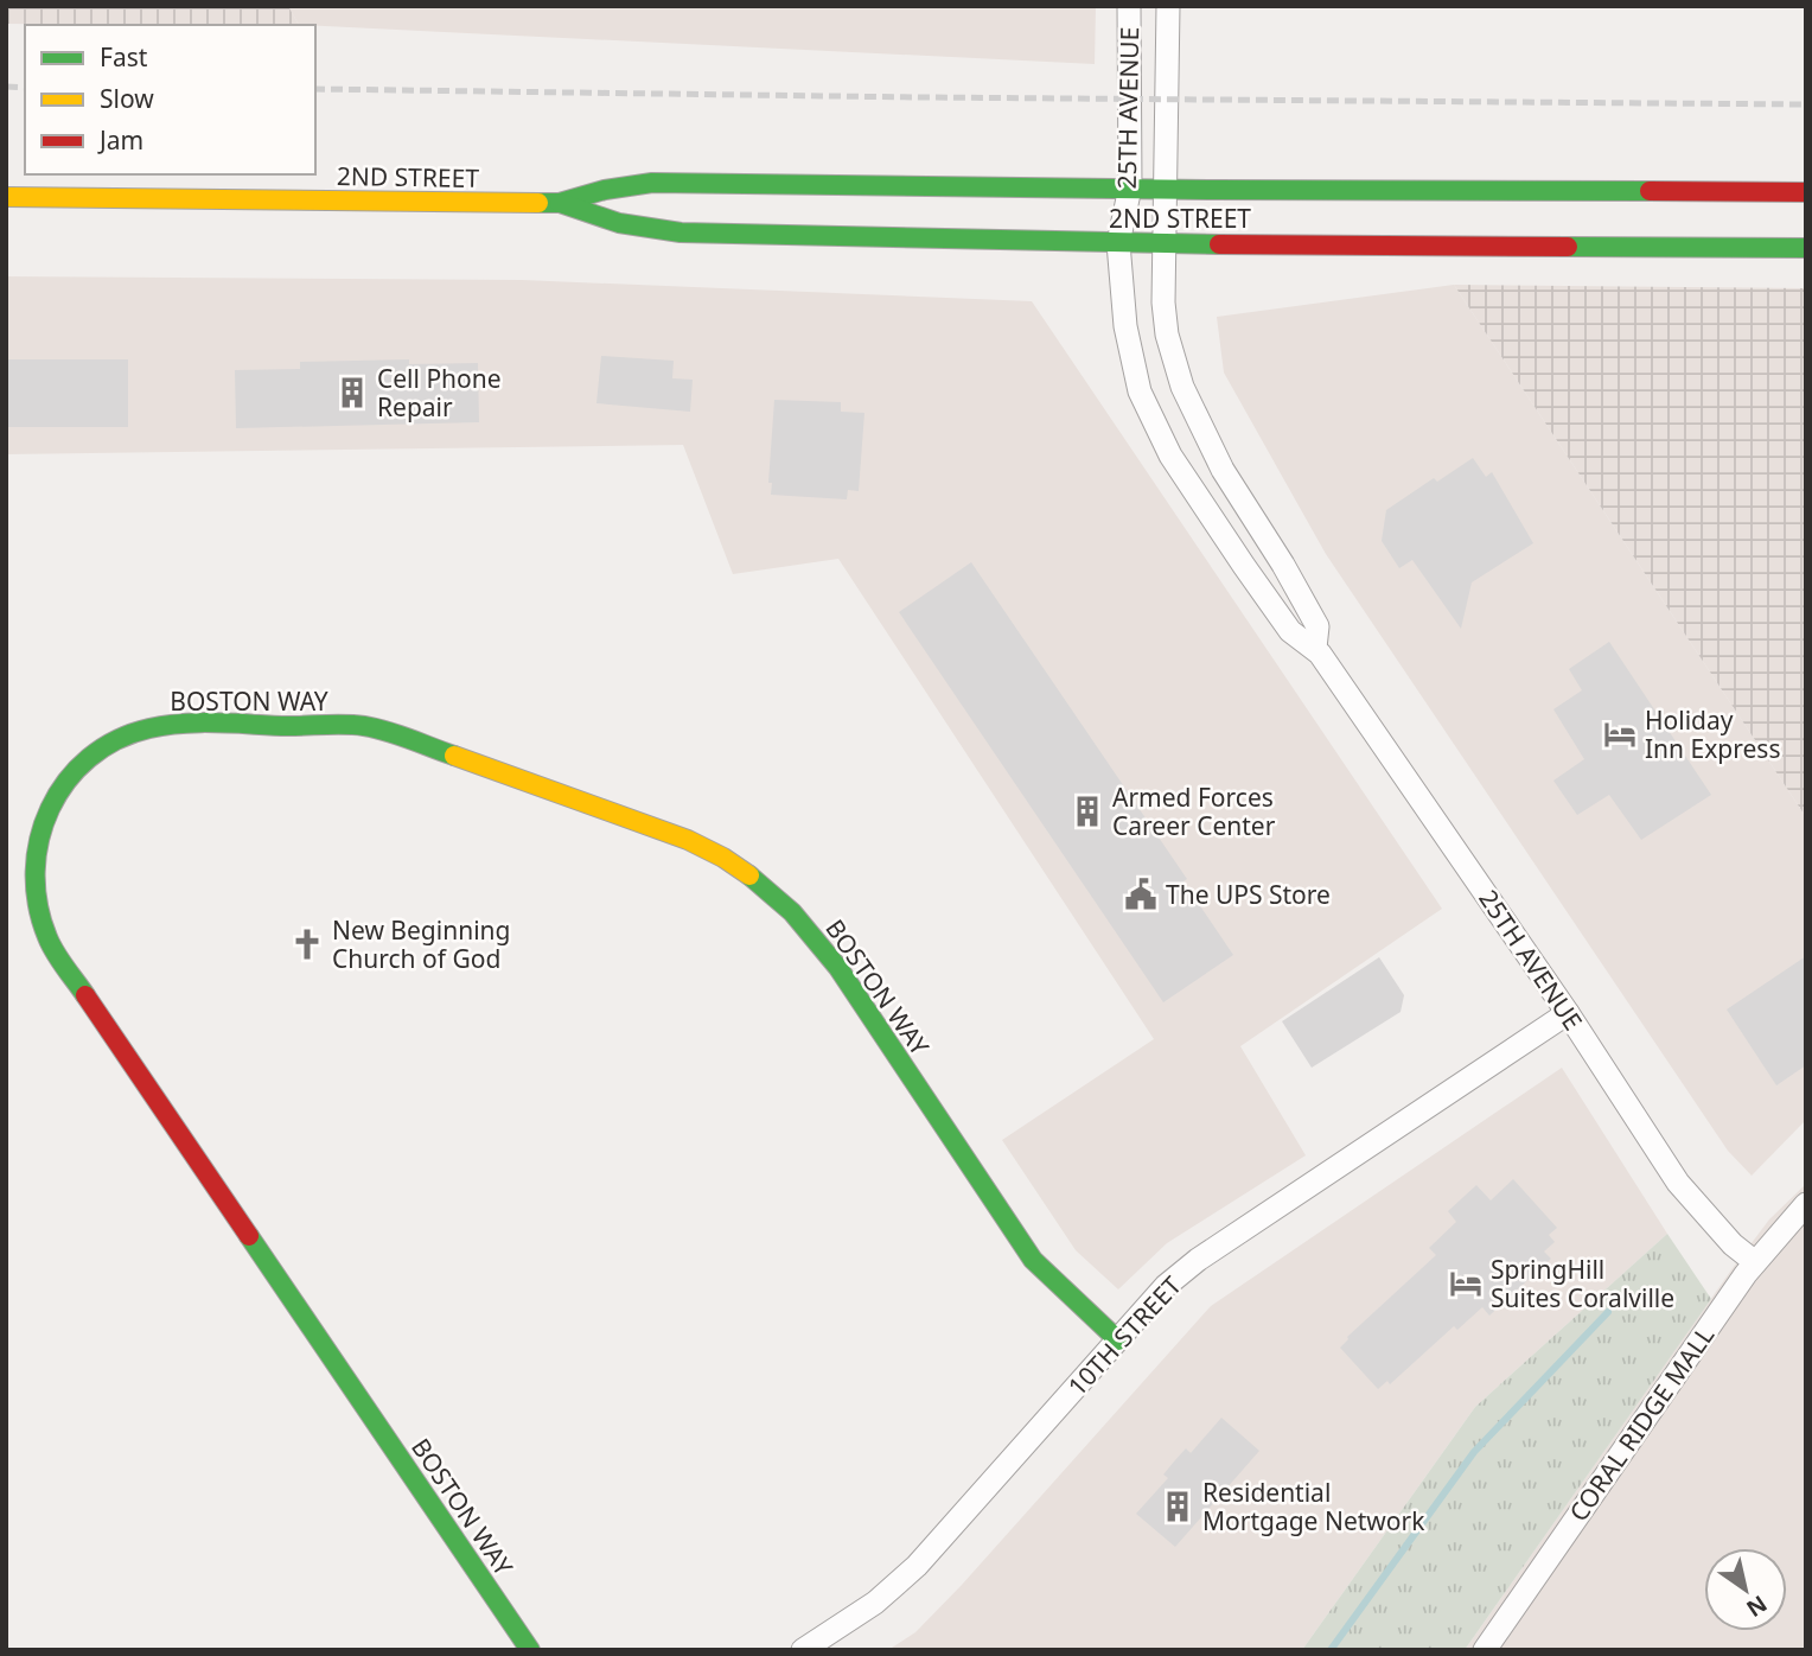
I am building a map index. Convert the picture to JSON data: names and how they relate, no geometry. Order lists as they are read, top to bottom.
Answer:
{
  "streets": {
    "main road": ["2ND STREET", "BOSTON WAY"],
    "street": ["25TH AVENUE", "10TH STREET", "CORAL RIDGE MALL"]
  },
  "crossings": [
    ["25TH AVENUE", "2ND STREET"],
    ["25TH AVENUE", "10TH STREET"],
    ["25TH AVENUE", "CORAL RIDGE MALL"],
    ["BOSTON WAY", "10TH STREET"]
  ],
  "places": {
    "building": ["Cell Phone Repair", "Armed Forces Career Center", "Residential Mortgage Network"],
    "hotel": ["Holiday Inn Express", "SpringHill Suites Coralville"],
    "public building": ["The UPS Store"],
    "church": ["New Beginning Church of God"]
  },
  "legend": ["Fast", "Slow", "Jam"],
  "north": "bottom right"
}
